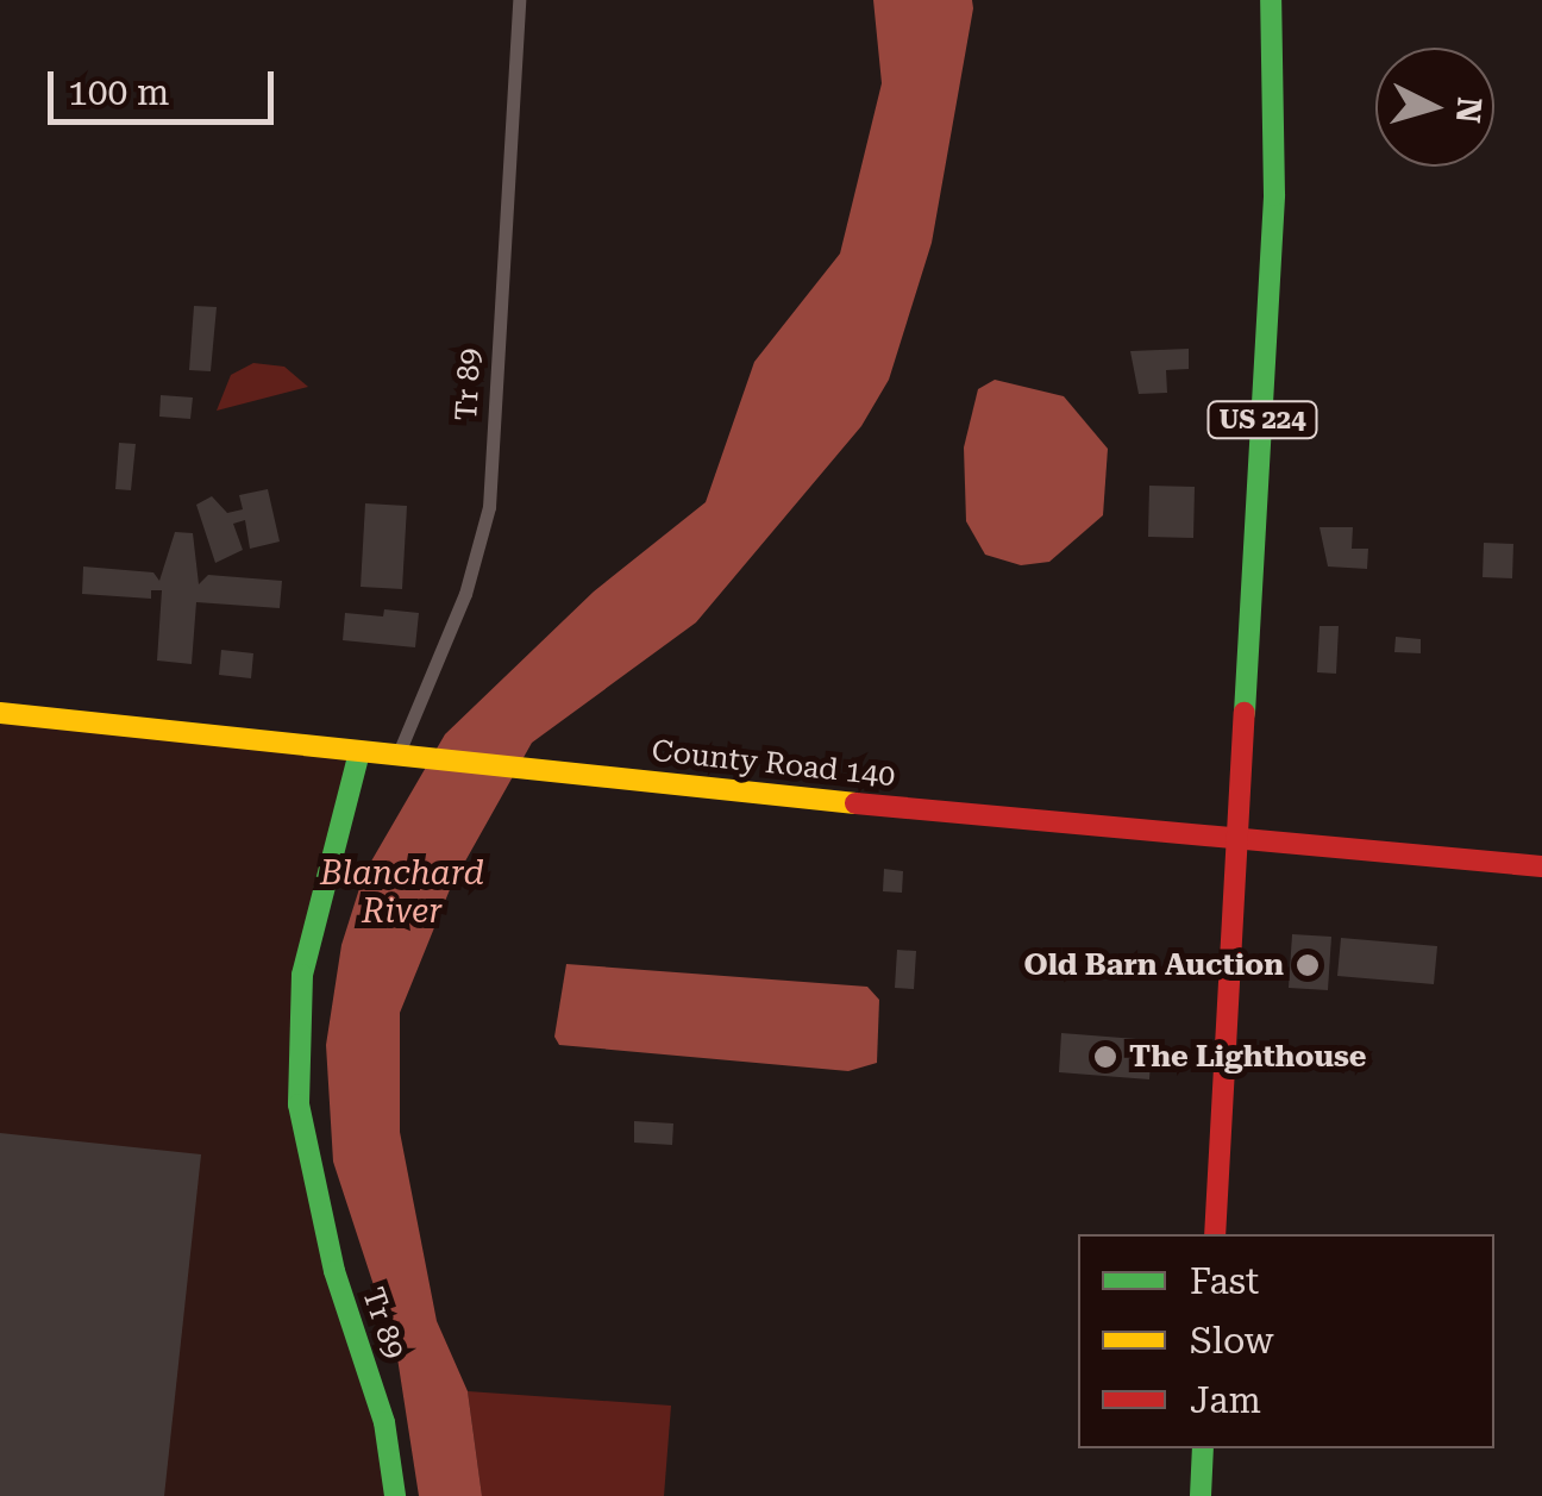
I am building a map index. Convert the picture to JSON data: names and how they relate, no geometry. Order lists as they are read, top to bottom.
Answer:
{
  "streets": {
    "street": ["Tr 89", "US 224", "County Road 140"]
  },
  "crossings": [
    ["Tr 89", "County Road 140"],
    ["US 224", "County Road 140"]
  ],
  "water": ["Blanchard River"],
  "places": ["Old Barn Auction", "The Lighthouse"],
  "legend": ["Fast", "Slow", "Jam"],
  "scale_bar": "100 m",
  "north": "right"
}
